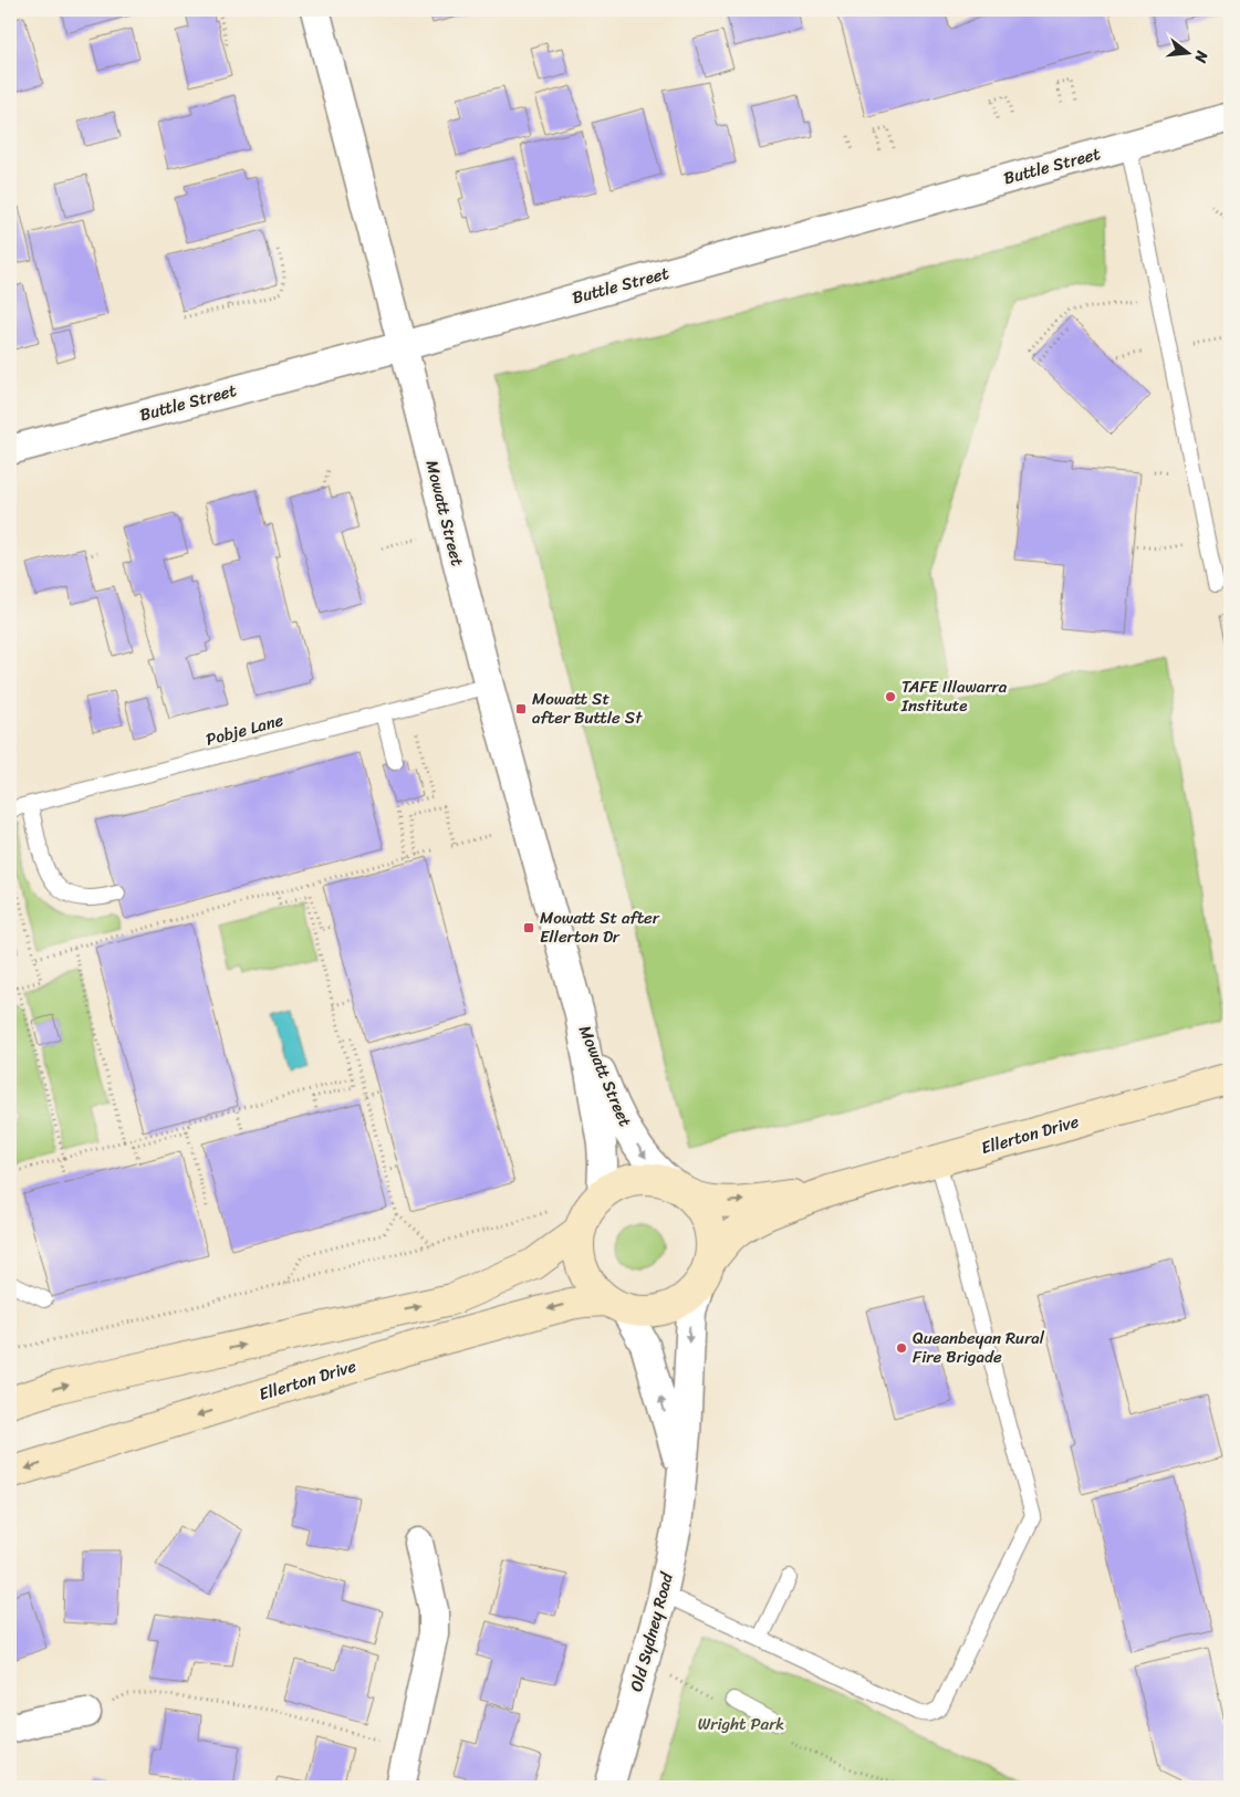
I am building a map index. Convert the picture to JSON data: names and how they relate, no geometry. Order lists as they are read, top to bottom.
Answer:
{
  "streets": {
    "main road": ["Ellerton Drive"],
    "street": ["Buttle Street", "Mowatt Street", "Old Sydney Road"],
    "lane": ["Pobje Lane"]
  },
  "crossings": [
    ["Buttle Street", "Mowatt Street"],
    ["Mowatt Street", "Pobje Lane"],
    ["Mowatt Street", "Ellerton Drive"],
    ["Mowatt Street", "Old Sydney Road"],
    ["Ellerton Drive", "Old Sydney Road"]
  ],
  "parks": ["Wright Park"],
  "places": {
    "other": ["TAFE Illawarra Institute", "Queanbeyan Rural Fire Brigade"],
    "transit": ["Mowatt St after Buttle St", "Mowatt St after Ellerton Dr"]
  },
  "north": "right"
}
